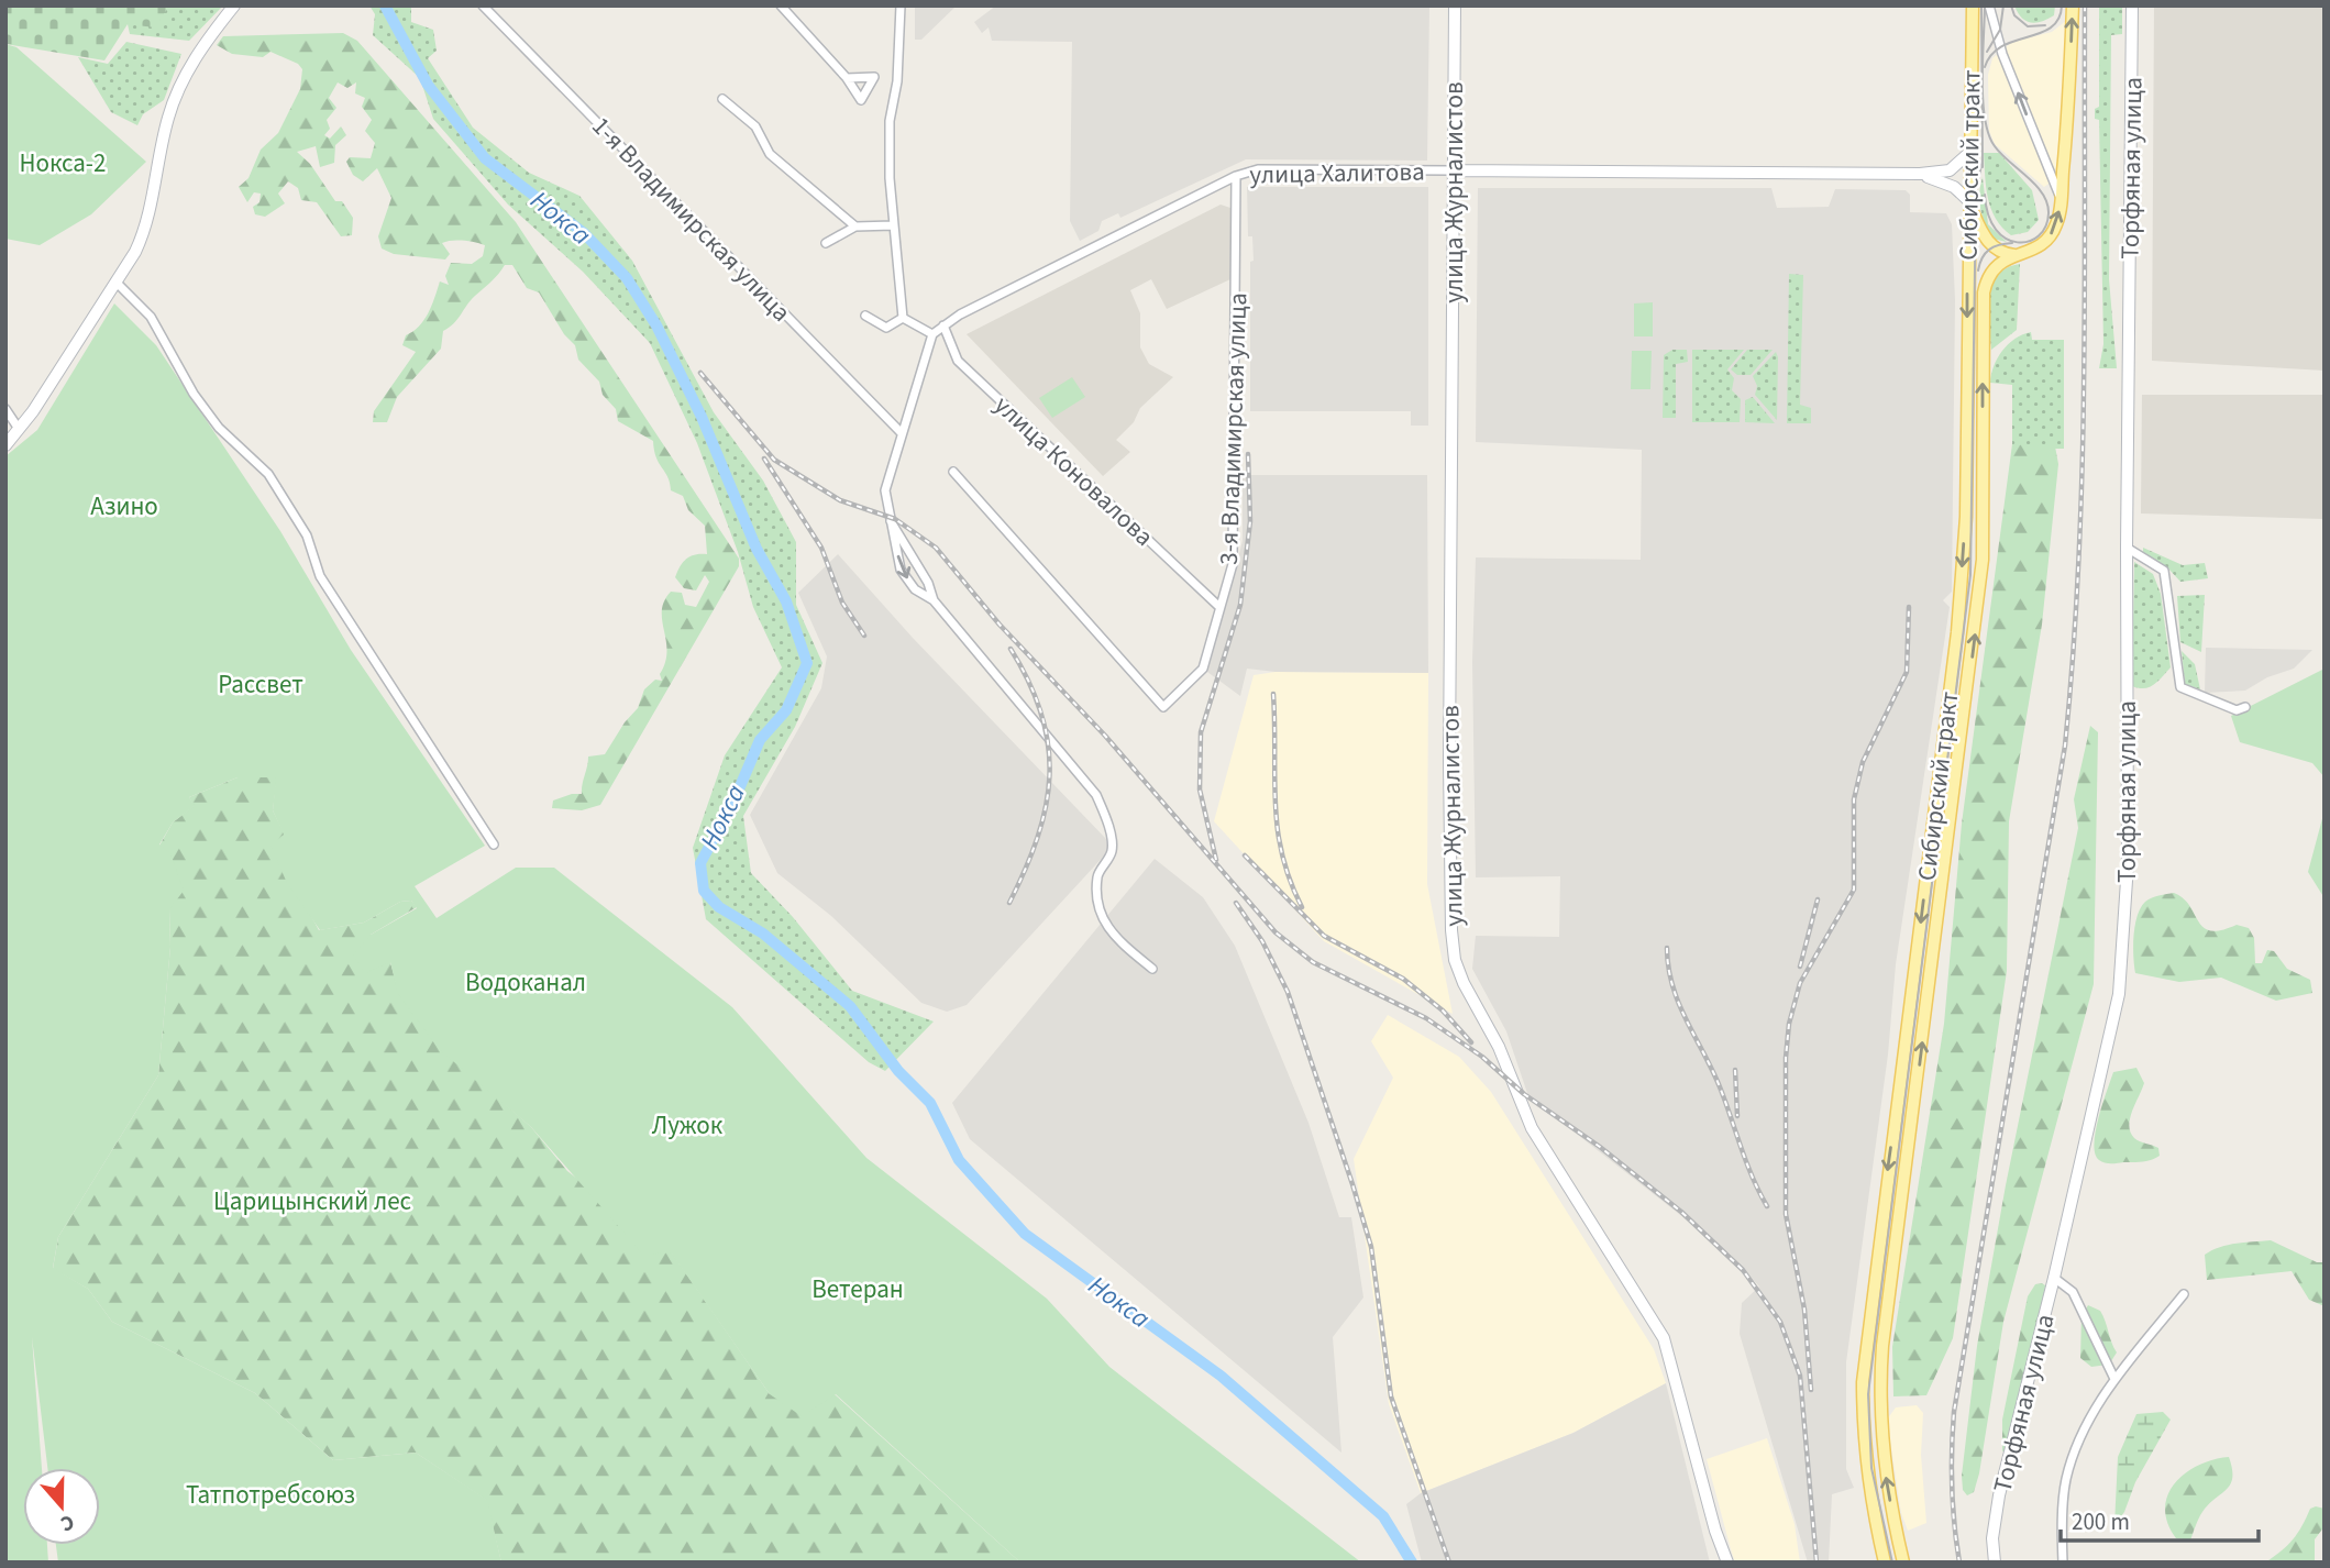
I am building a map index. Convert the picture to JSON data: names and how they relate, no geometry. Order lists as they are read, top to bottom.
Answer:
{
  "streets": {
    "main road": ["Сибирский тракт"],
    "street": [
      "Торфяная улица",
      "улица Халитова",
      "улица Журналистов",
      "1-я Владимирская улица",
      "3-я Владимирская улица",
      "улица Коновалова"
    ]
  },
  "crossings": [
    ["улица Халитова", "улица Журналистов"],
    ["улица Халитова", "3-я Владимирская улица"],
    ["улица Халитова", "улица Коновалова"],
    ["3-я Владимирская улица", "улица Коновалова"]
  ],
  "water": ["Нокса"],
  "parks": [
    "Нокса-2",
    "Азино",
    "Рассвет",
    "Водоканал",
    "Лужок",
    "Царицынский лес",
    "Ветеран",
    "Татпотребсоюз"
  ],
  "scale_bar": "200 m",
  "north": "bottom"
}
